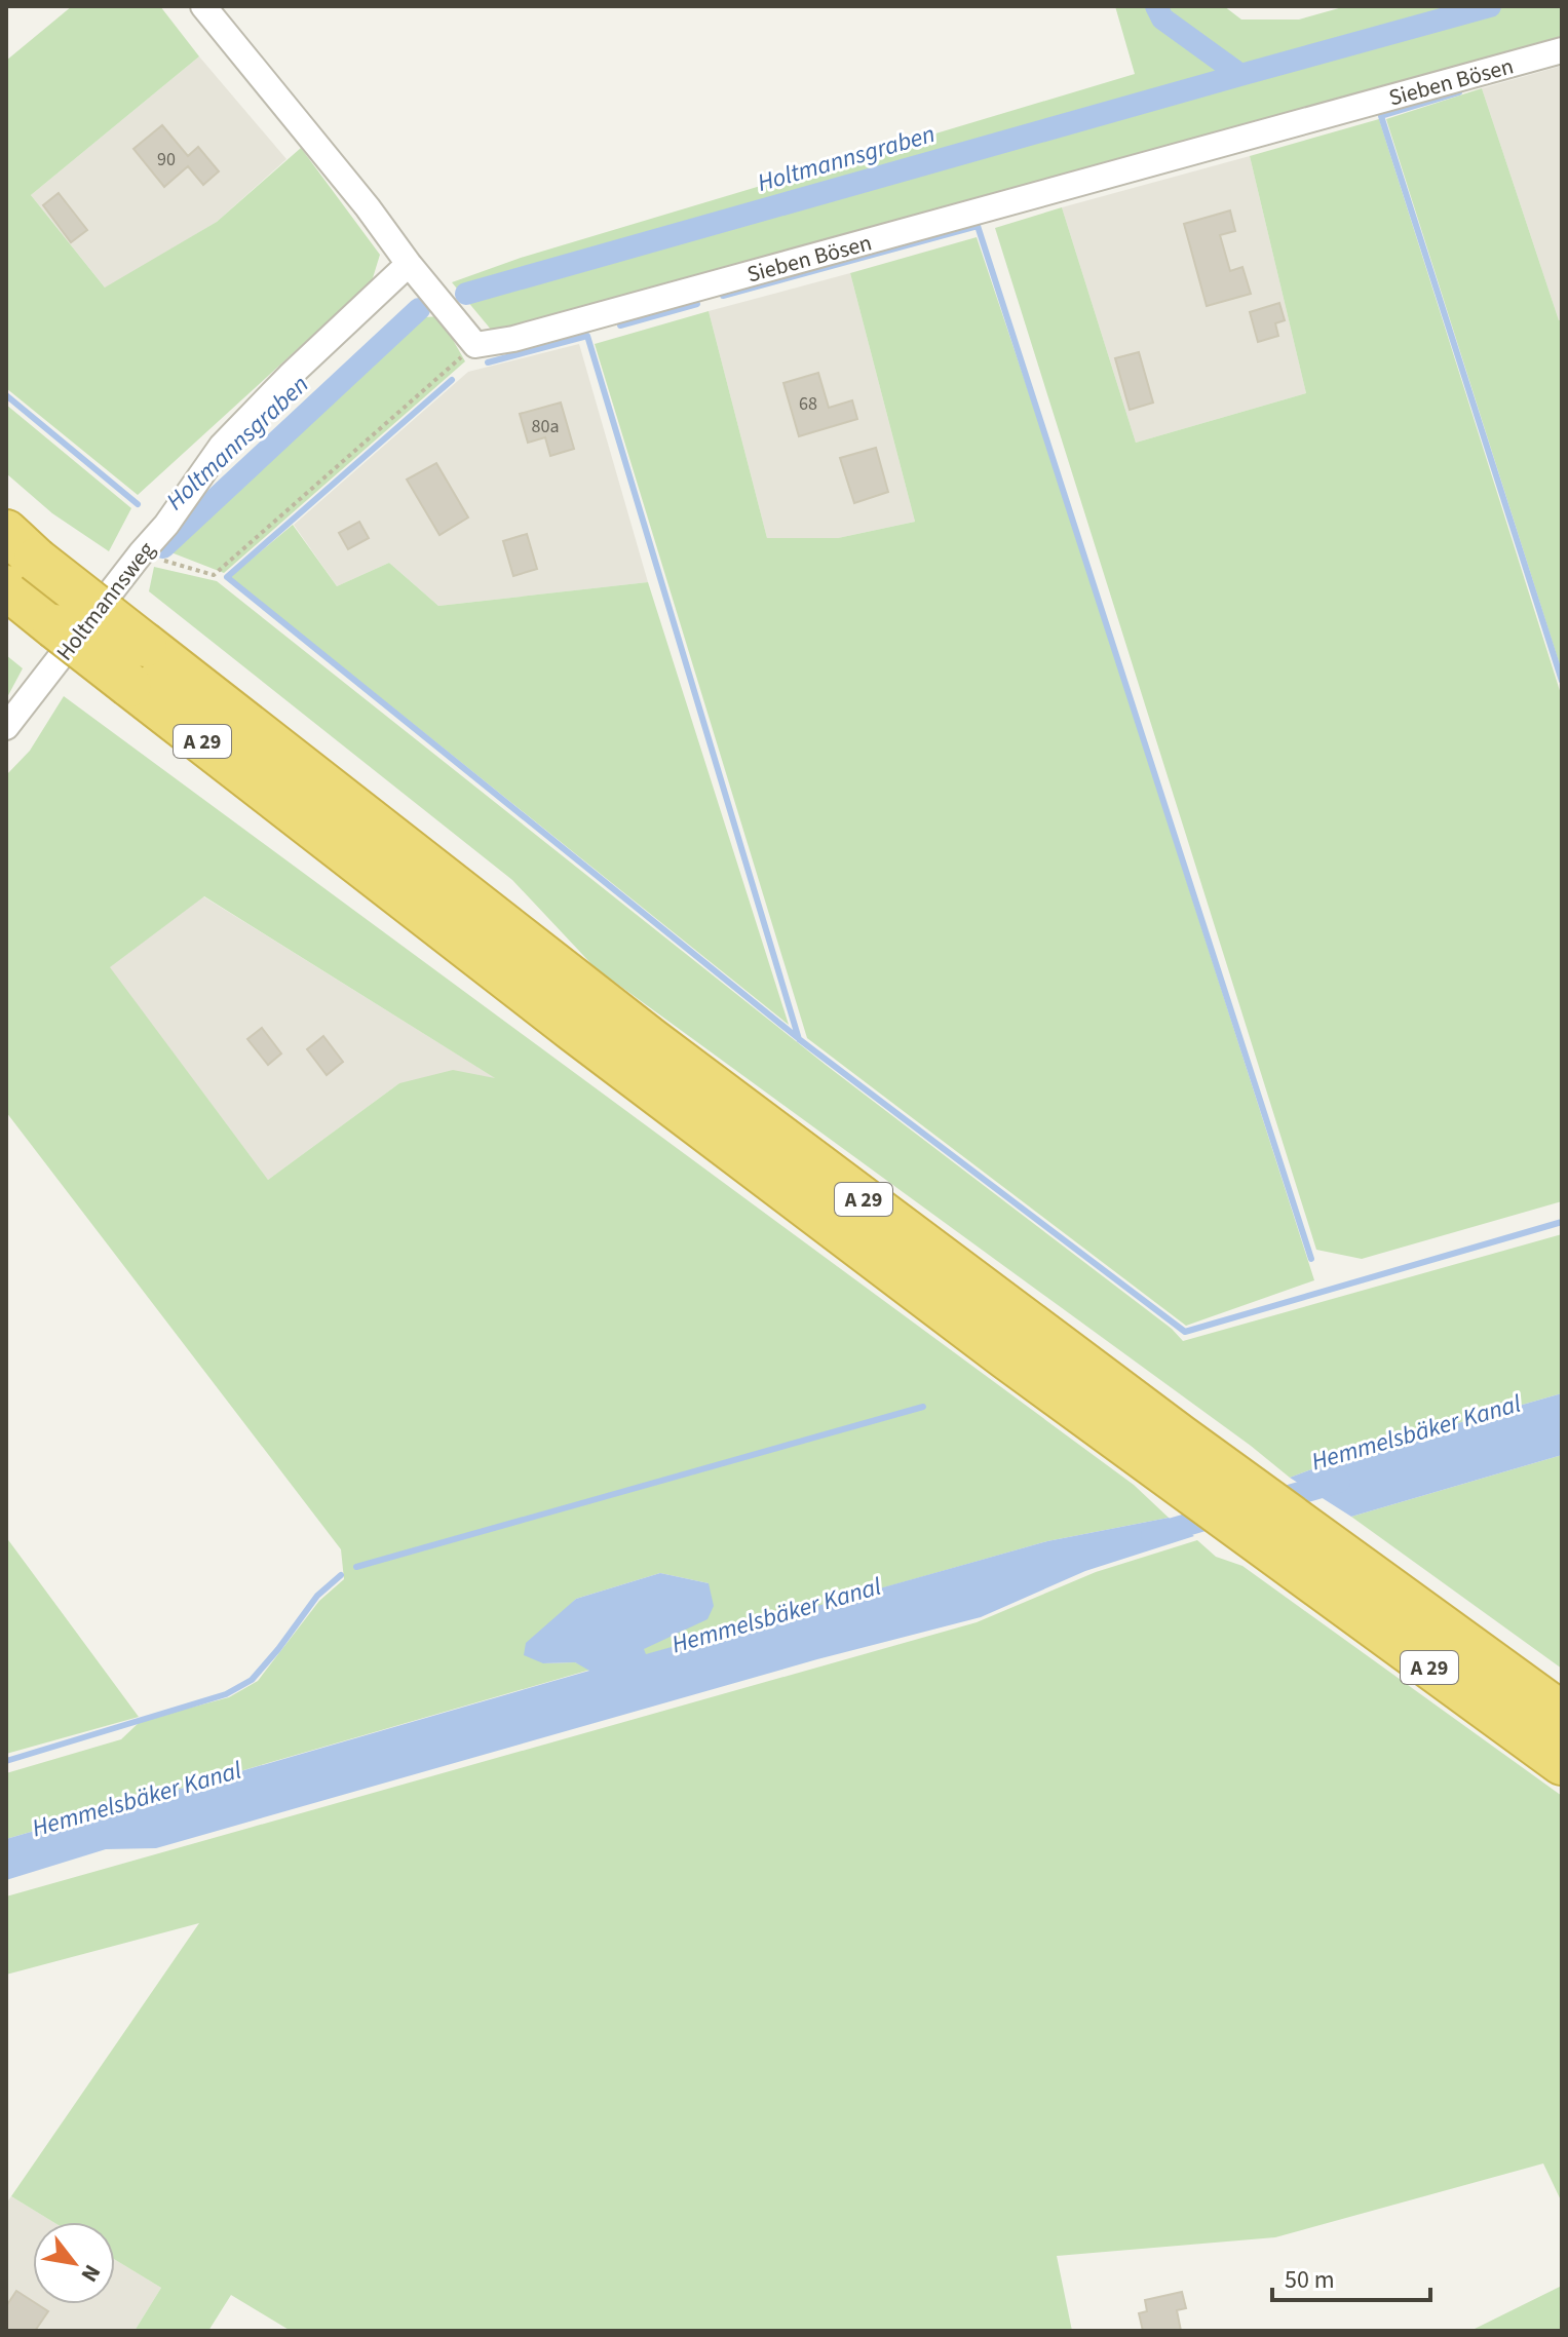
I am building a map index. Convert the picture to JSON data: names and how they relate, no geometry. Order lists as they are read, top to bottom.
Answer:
{
  "streets": {
    "highway": ["A 29"],
    "street": ["Sieben Bösen", "Holtmannsweg"]
  },
  "water": ["Holtmannsgraben", "Hemmelsbäker Kanal"],
  "house_numbers": ["90", "68", "80a"],
  "scale_bar": "50 m",
  "north": "bottom right"
}
